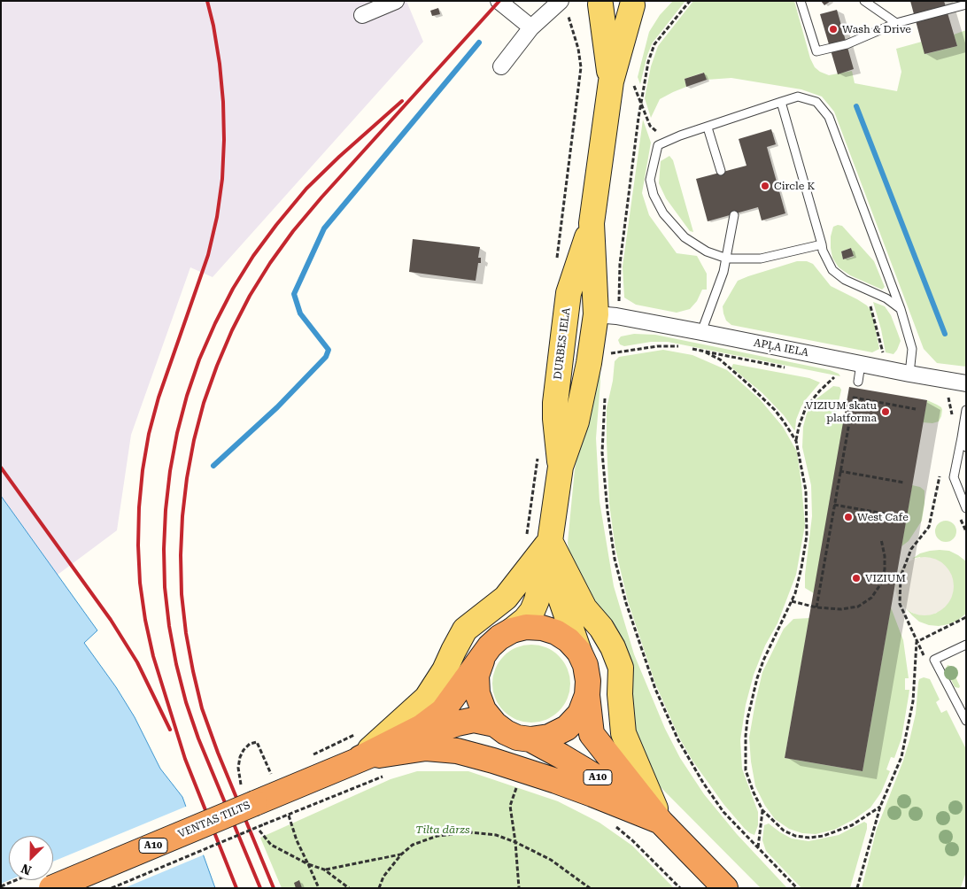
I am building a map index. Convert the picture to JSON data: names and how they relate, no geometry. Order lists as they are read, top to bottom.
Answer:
{
  "streets": {
    "highway": ["A10", "VENTAS TILTS"],
    "main road": ["DURBES IELA"],
    "street": ["APĻA IELA"]
  },
  "crossings": [
    ["DURBES IELA", "APĻA IELA"],
    ["A10", "VENTAS TILTS"]
  ],
  "parks": ["Tilta dārzs"],
  "places": [
    "Wash & Drive",
    "Circle K",
    "VIZIUM skatu platforma",
    "West Cafe",
    "VIZIUM"
  ],
  "north": "bottom left"
}
